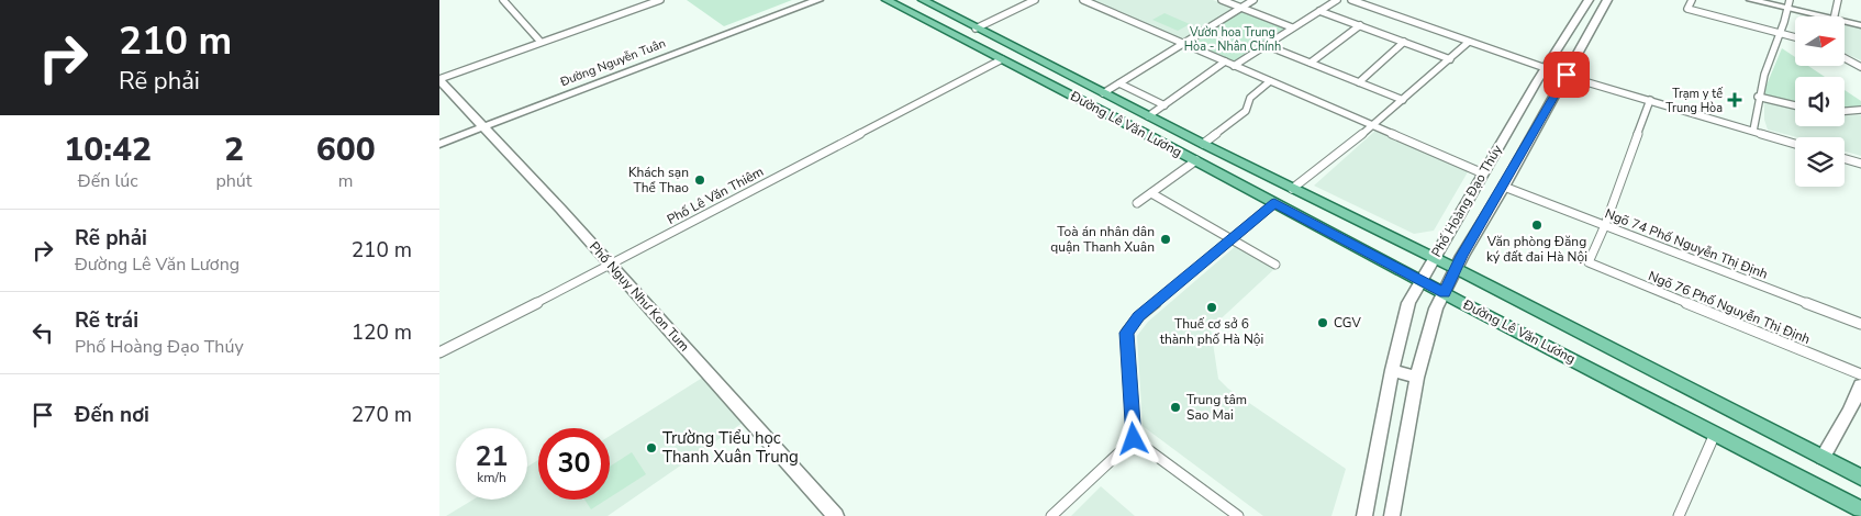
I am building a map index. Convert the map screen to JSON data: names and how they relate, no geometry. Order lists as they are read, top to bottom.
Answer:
{
  "streets": {
    "main road": [
      "Đường Nguyễn Tuân",
      "Đường Lê Văn Lương",
      "Phố Hoàng Đạo Thúy",
      "Phố Ngụy Như Kon Tum"
    ],
    "street": ["Phố Lê Văn Thiêm", "Ngõ 74 Phố Nguyễn Thị Định", "Ngõ 76 Phố Nguyễn Thị Định"]
  },
  "crossings": [
    ["Đường Nguyễn Tuân", "Phố Ngụy Như Kon Tum"],
    ["Đường Lê Văn Lương", "Phố Lê Văn Thiêm"],
    ["Đường Lê Văn Lương", "Phố Hoàng Đạo Thúy"],
    ["Phố Lê Văn Thiêm", "Phố Ngụy Như Kon Tum"],
    ["Phố Hoàng Đạo Thúy", "Ngõ 74 Phố Nguyễn Thị Định"],
    ["Ngõ 74 Phố Nguyễn Thị Định", "Ngõ 76 Phố Nguyễn Thị Định"]
  ],
  "parks": ["Vườn hoa Trung Hòa - Nhân Chính"],
  "places": {
    "health": ["Trạm y tế Trung Hòa"],
    "other": [
      "Khách sạn Thể Thao",
      "Văn phòng Đăng ký đất đai Hà Nội",
      "Toà án nhân dân quận Thanh Xuân",
      "Thuế cơ sở 6 thành phố Hà Nội",
      "CGV",
      "Trung tâm Sao Mai",
      "Trường Tiểu học Thanh Xuân Trung"
    ]
  },
  "north": "right",
  "page": {
    "turn": ["210 m", "Rẽ phải"],
    "eta": [
      "10:42",
      "Đến lúc",
      "2",
      "phút",
      "600",
      "m"
    ],
    "list": [
      {
        "name": "Rẽ phải",
        "note": "Đường Lê Văn Lương",
        "value": "210 m"
      },
      {
        "name": "Rẽ trái",
        "note": "Phố Hoàng Đạo Thúy",
        "value": "120 m"
      },
      {
        "name": "Đến nơi",
        "value": "270 m"
      }
    ],
    "speed": "21 km/h",
    "limit": "30"
  }
}
